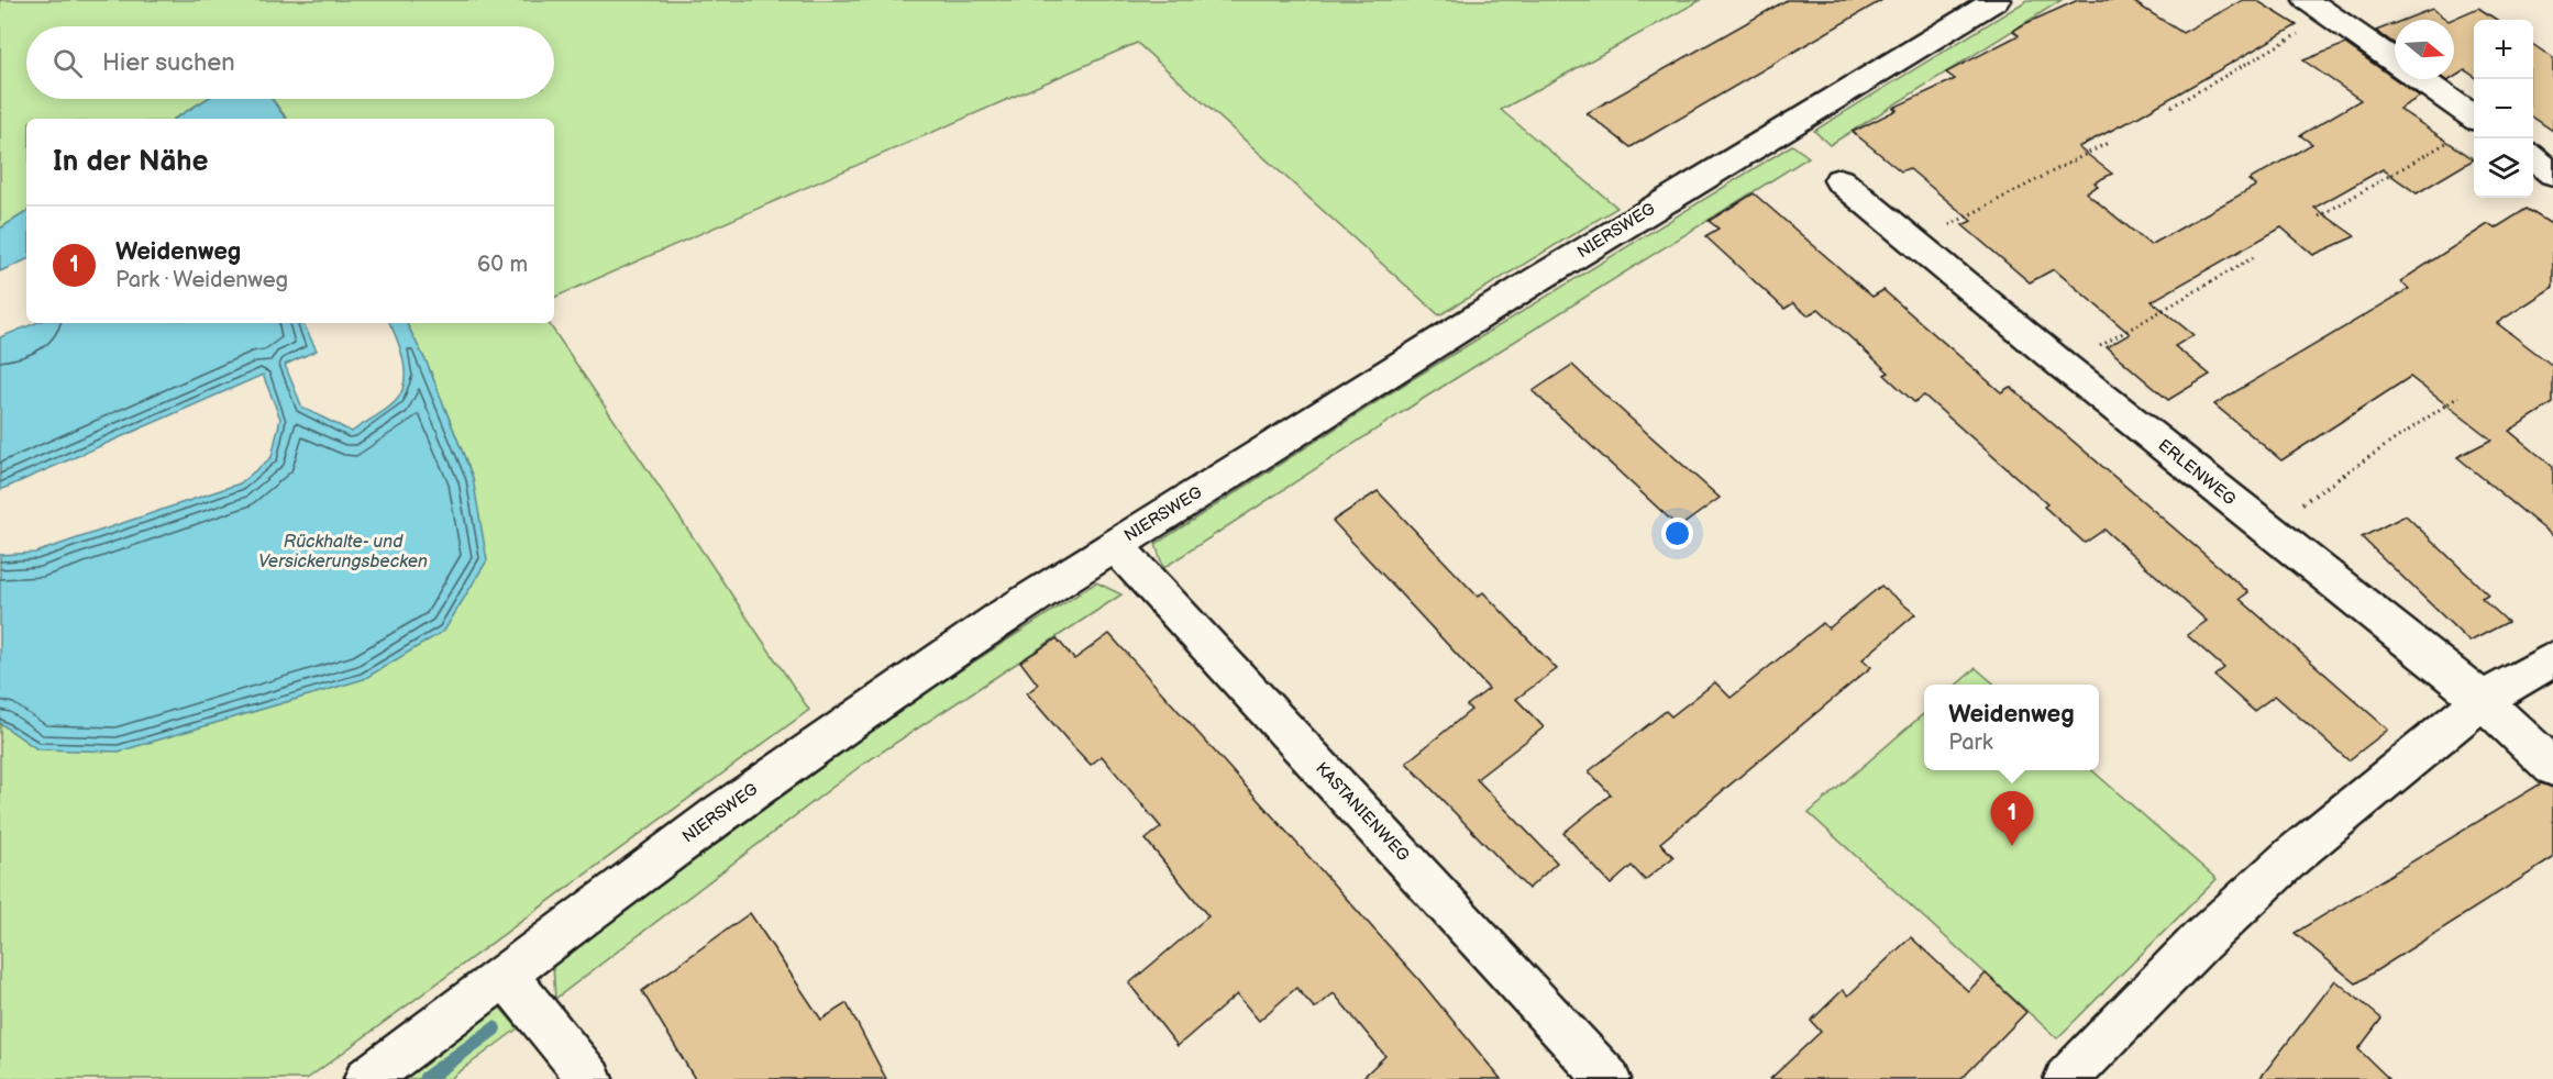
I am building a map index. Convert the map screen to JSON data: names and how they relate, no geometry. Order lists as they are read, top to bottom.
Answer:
{
  "streets": {
    "street": ["NIERSWEG", "ERLENWEG", "KASTANIENWEG"]
  },
  "crossings": [
    ["NIERSWEG", "KASTANIENWEG"]
  ],
  "water": ["Rückhalte- und Versickerungsbecken"],
  "north": "right",
  "page": {
    "map_buttons": ["+", "−"],
    "search": "Hier suchen",
    "heading": "In der Nähe",
    "list": [
      {
        "mark": "1",
        "name": "Weidenweg",
        "note": "Park · Weidenweg",
        "value": "60 m"
      }
    ],
    "popup": ["Weidenweg", "Park"],
    "pins": "1"
  }
}
